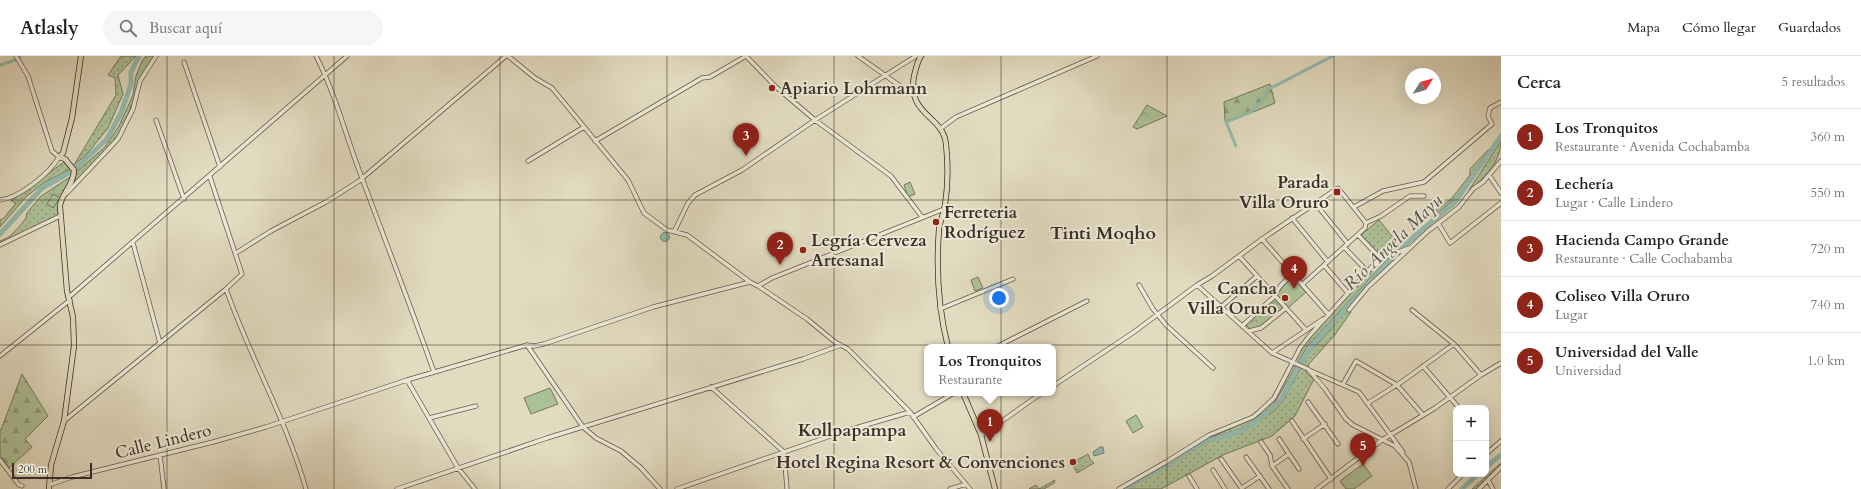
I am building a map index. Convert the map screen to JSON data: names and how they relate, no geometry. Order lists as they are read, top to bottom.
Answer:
{
  "streets": {
    "street": ["Calle Lindero"]
  },
  "districts": ["Tinti Moqho", "Kollpapampa"],
  "water": ["Río Angela Mayu"],
  "places": {
    "other": [
      "Apiario Lohrmann",
      "Ferreteria Rodríguez",
      "Legría Cerveza Artesanal",
      "Cancha Villa Oruro",
      "Hotel Regina Resort & Convenciones"
    ],
    "transit": ["Parada Villa Oruro"]
  },
  "scale_bar": "200 m",
  "north": "top right",
  "page": {
    "header": "Atlasly",
    "search": "Buscar aquí",
    "nav": ["Mapa", "Cómo llegar", "Guardados"],
    "heading": ["Cerca", "5 resultados"],
    "list": [
      {
        "mark": "1",
        "name": "Los Tronquitos",
        "note": "Restaurante · Avenida Cochabamba",
        "value": "360 m"
      },
      {
        "mark": "2",
        "name": "Lechería",
        "note": "Lugar · Calle Lindero",
        "value": "550 m"
      },
      {
        "mark": "3",
        "name": "Hacienda Campo Grande",
        "note": "Restaurante · Calle Cochabamba",
        "value": "720 m"
      },
      {
        "mark": "4",
        "name": "Coliseo Villa Oruro",
        "note": "Lugar",
        "value": "740 m"
      },
      {
        "mark": "5",
        "name": "Universidad del Valle",
        "note": "Universidad",
        "value": "1.0 km"
      }
    ],
    "pins": [
      "3",
      "2",
      "4",
      "1",
      "5"
    ],
    "popup": ["Los Tronquitos", "Restaurante"],
    "map_buttons": ["+", "−"],
    "scale": "200 m"
  }
}
